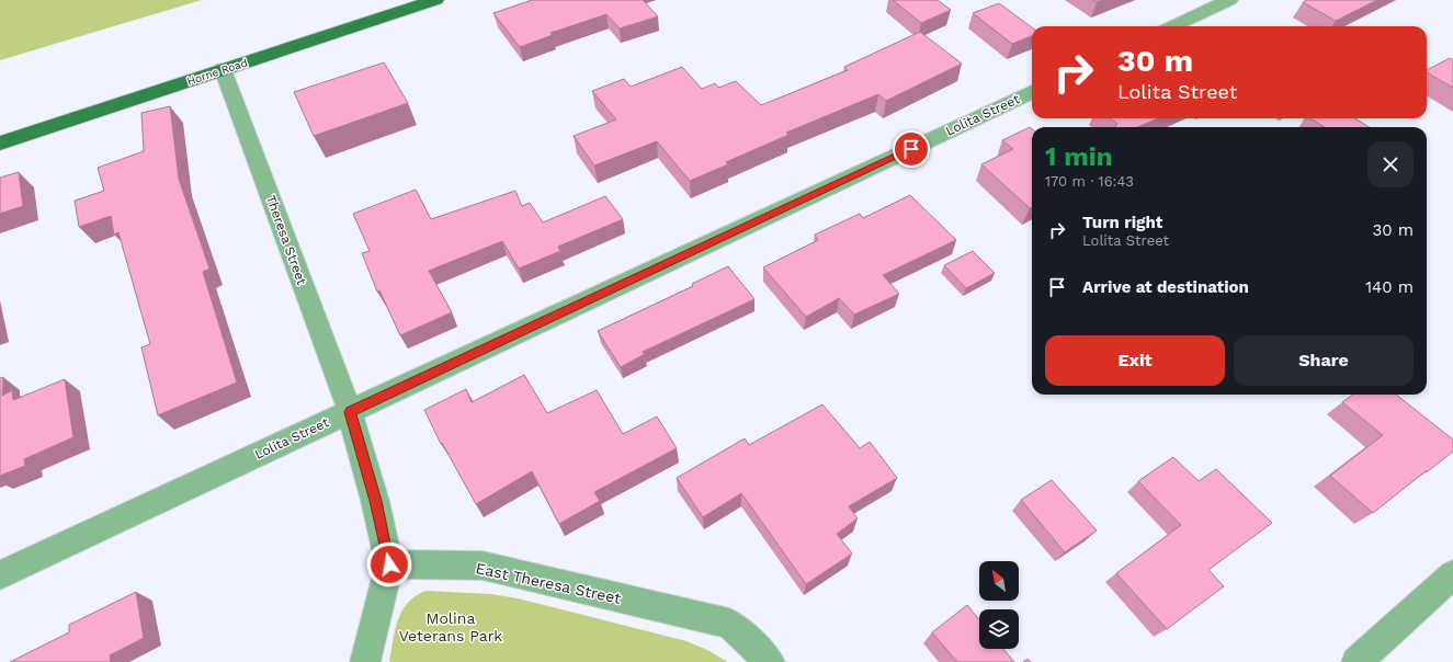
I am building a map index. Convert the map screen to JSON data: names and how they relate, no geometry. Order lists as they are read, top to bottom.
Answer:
{
  "streets": {
    "main road": ["Horne Road"],
    "street": ["Lolita Street", "Theresa Street", "East Theresa Street"]
  },
  "crossings": [
    ["Horne Road", "Theresa Street"],
    ["Lolita Street", "Theresa Street"]
  ],
  "parks": ["Molina Veterans Park"],
  "north": "top left",
  "page": {
    "turn": ["30 m", "Lolita Street"],
    "heading": ["1 min", "170 m · 16:43"],
    "list": [
      {
        "name": "Turn right",
        "note": "Lolita Street",
        "value": "30 m"
      },
      {
        "name": "Arrive at destination",
        "value": "140 m"
      }
    ],
    "buttons": ["Exit", "Share"]
  }
}
